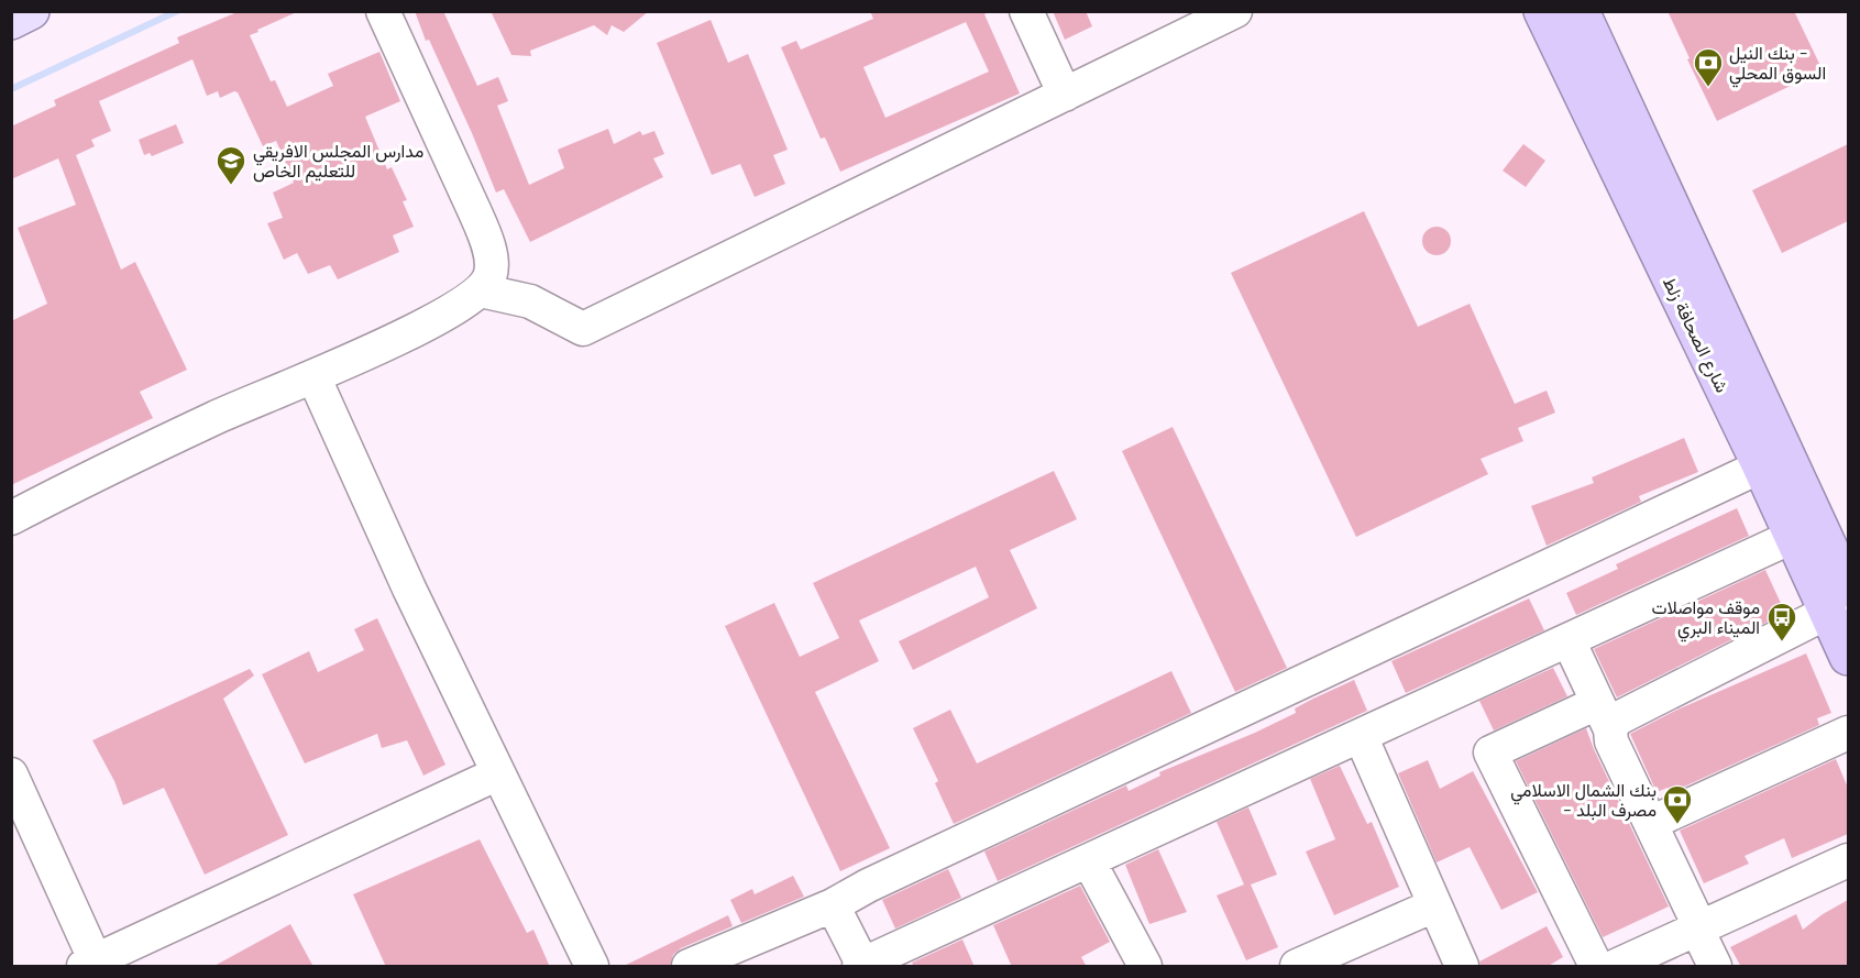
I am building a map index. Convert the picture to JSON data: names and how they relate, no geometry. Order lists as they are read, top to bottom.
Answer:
{
  "streets": {
    "highway": ["شارع الصحافة زلط"]
  },
  "places": {
    "bank": ["بنك النيل - السوق المحلي", "بنك الشمال الاسلامي - مصرف البلد"],
    "school or university": ["مدارس المجلس الافريقي للتعليم الخاص"],
    "bus stop": ["موقف مواصلات الميناء البري"]
  }
}
